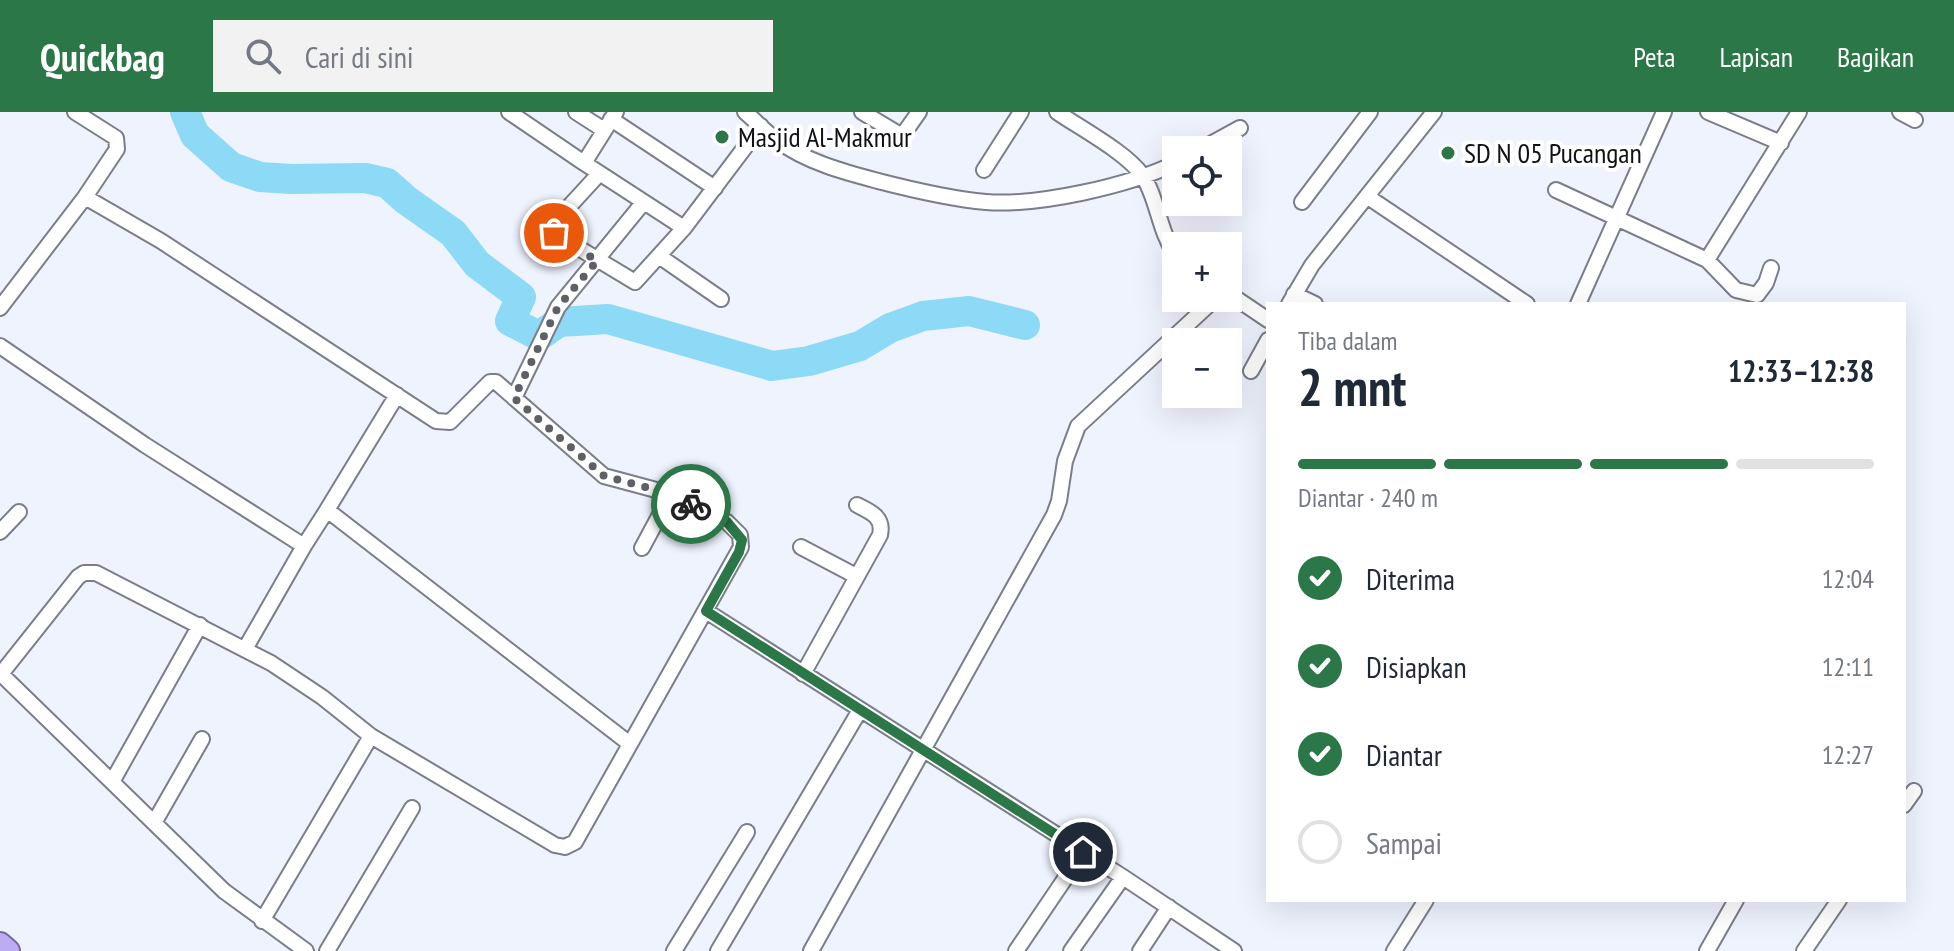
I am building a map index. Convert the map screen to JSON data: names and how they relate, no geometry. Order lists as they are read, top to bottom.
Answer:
{
  "places": ["Masjid Al-Makmur", "SD N 05 Pucangan"],
  "page": {
    "header": "Quickbag",
    "search": "Cari di sini",
    "nav": ["Peta", "Lapisan", "Bagikan"],
    "map_buttons": ["+", "−"],
    "heading": ["2 mnt", "Tiba dalam", "12:33–12:38"],
    "bar": "Diantar · 240 m",
    "list": [
      ["Diterima", "12:04"],
      ["Disiapkan", "12:11"],
      ["Diantar", "12:27"],
      "Sampai"
    ]
  }
}
